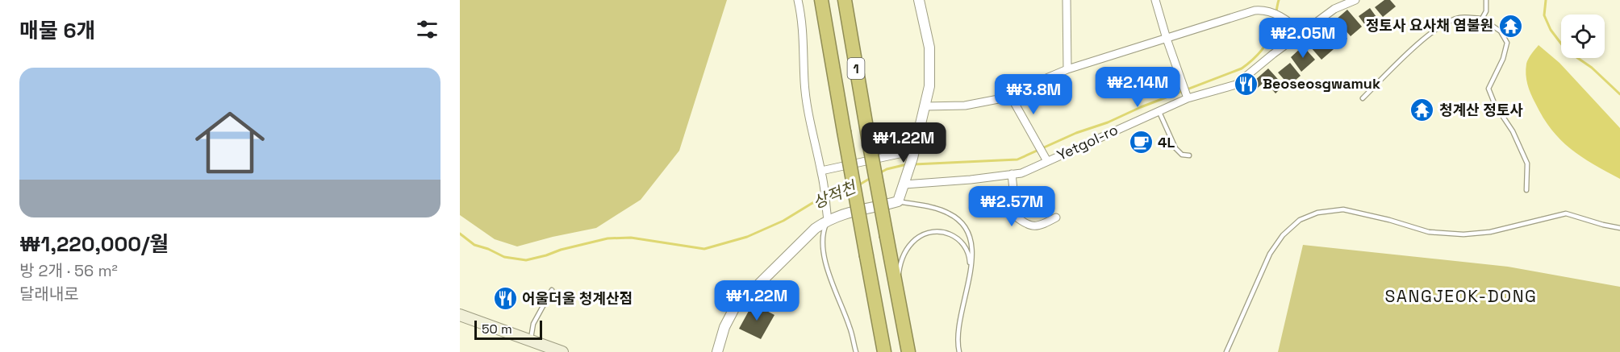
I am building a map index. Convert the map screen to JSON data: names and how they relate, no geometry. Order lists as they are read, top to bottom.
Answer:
{
  "streets": {
    "highway": ["1"],
    "street": ["Yetgol-ro"]
  },
  "districts": ["SANGJEOK-DONG"],
  "water": ["상적천"],
  "places": {
    "temple": ["정토사 요사채 염불원", "청계산 정토사"],
    "restaurant": ["Beoseosgwamuk", "어울더울 청계산점"],
    "cafe": ["4L"]
  },
  "scale_bar": "50 m",
  "page": {
    "heading": "매물 6개",
    "price": [
      "₩2.05M",
      "₩2.14M",
      "₩3.8M",
      "₩1.22M",
      "₩2.57M",
      "₩1.22M"
    ],
    "list": [
      {
        "name": "₩1,220,000/월",
        "note": "방 2개 · 56 m² · 달래내로"
      }
    ],
    "scale": "50 m"
  }
}
